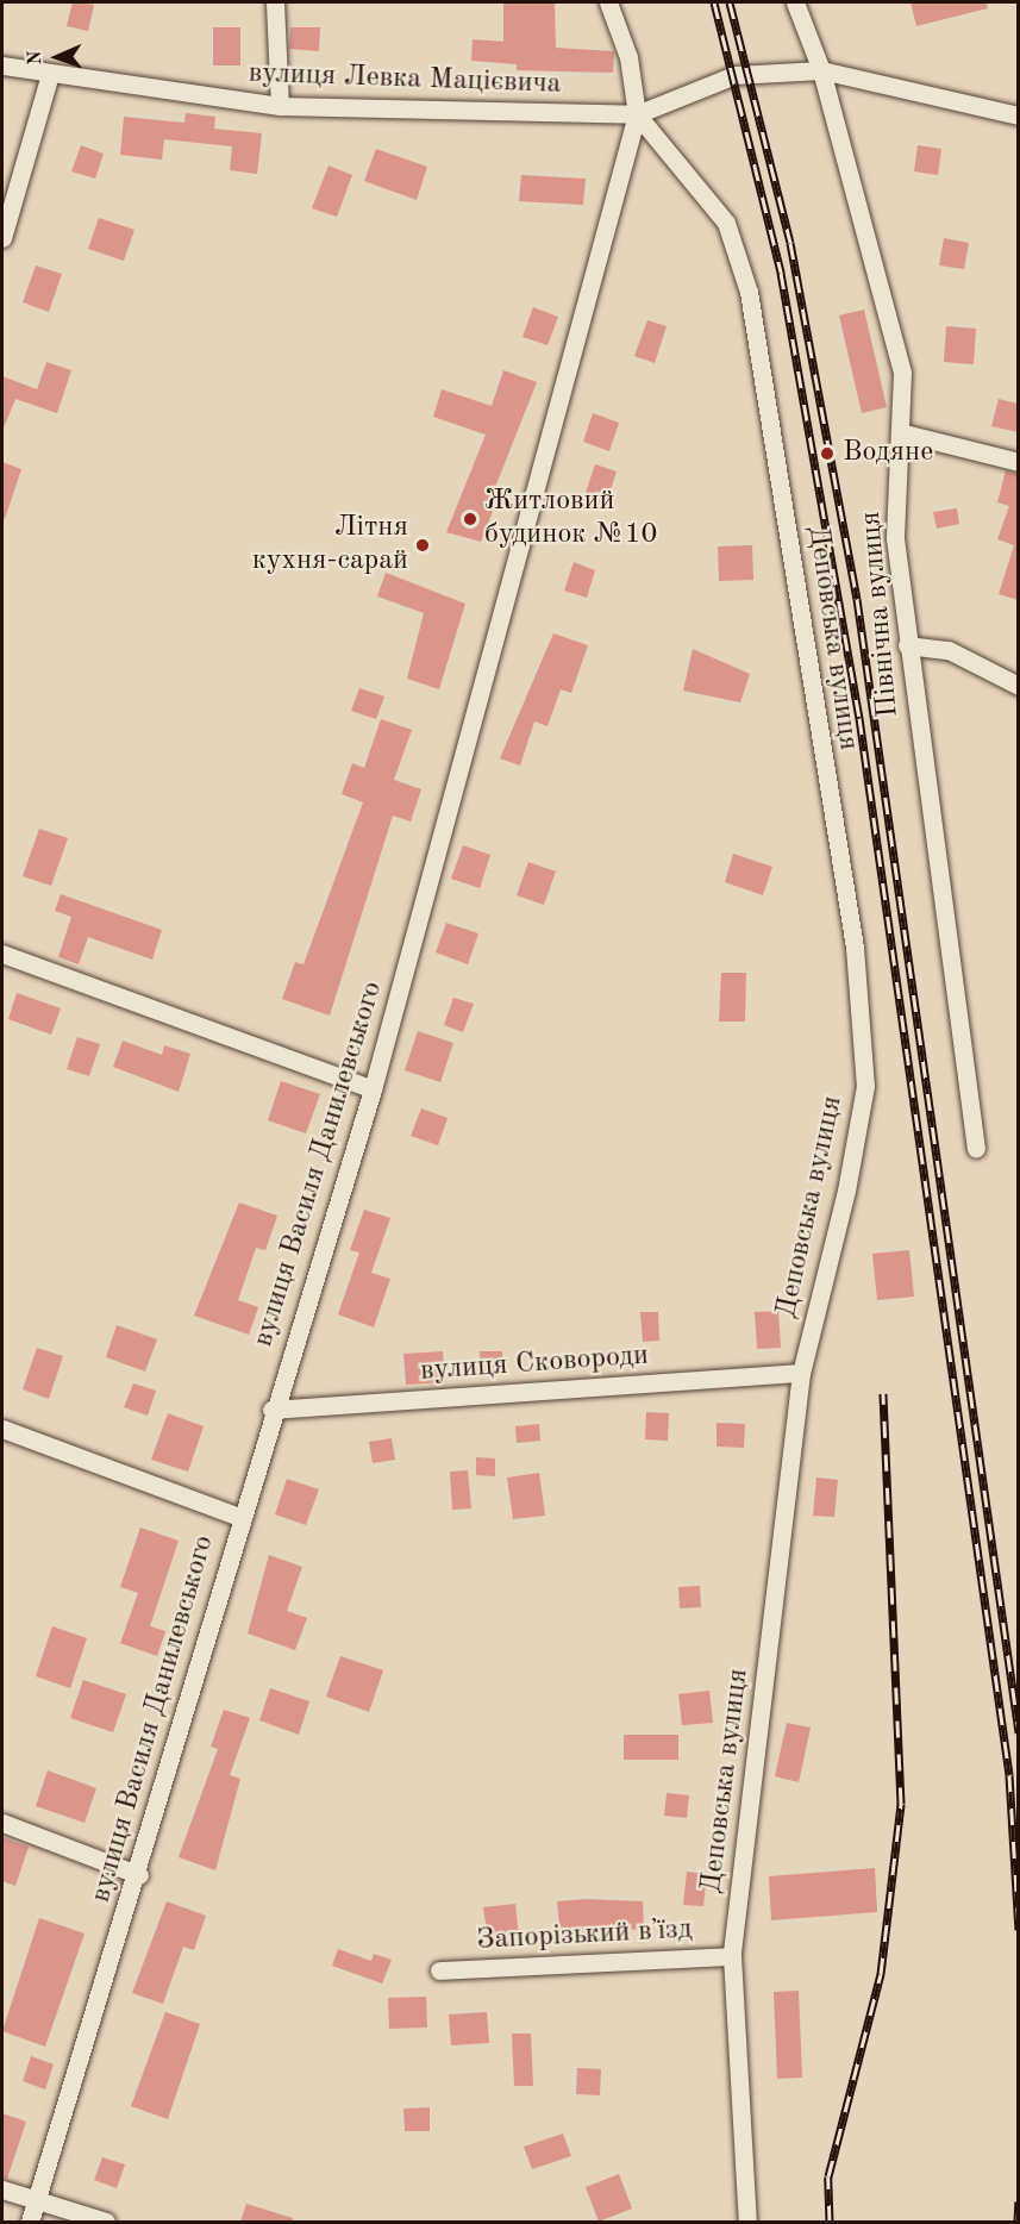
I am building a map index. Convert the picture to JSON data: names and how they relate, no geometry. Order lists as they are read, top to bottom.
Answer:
{
  "streets": {
    "street": [
      "вулиця Левка Мацієвича",
      "Північна вулиця",
      "Деповська вулиця",
      "вулиця Василя Данилевського",
      "вулиця Сковороди",
      "Запорізький вʼїзд"
    ]
  },
  "crossings": [
    ["вулиця Левка Мацієвича", "Деповська вулиця"],
    ["вулиця Левка Мацієвича", "вулиця Василя Данилевського"],
    ["Деповська вулиця", "вулиця Василя Данилевського"],
    ["Деповська вулиця", "вулиця Сковороди"],
    ["Деповська вулиця", "Запорізький вʼїзд"],
    ["вулиця Василя Данилевського", "вулиця Сковороди"]
  ],
  "places": ["Водяне", "Житловий будинок №10", "Літня кухня-сарай"],
  "north": "left"
}
